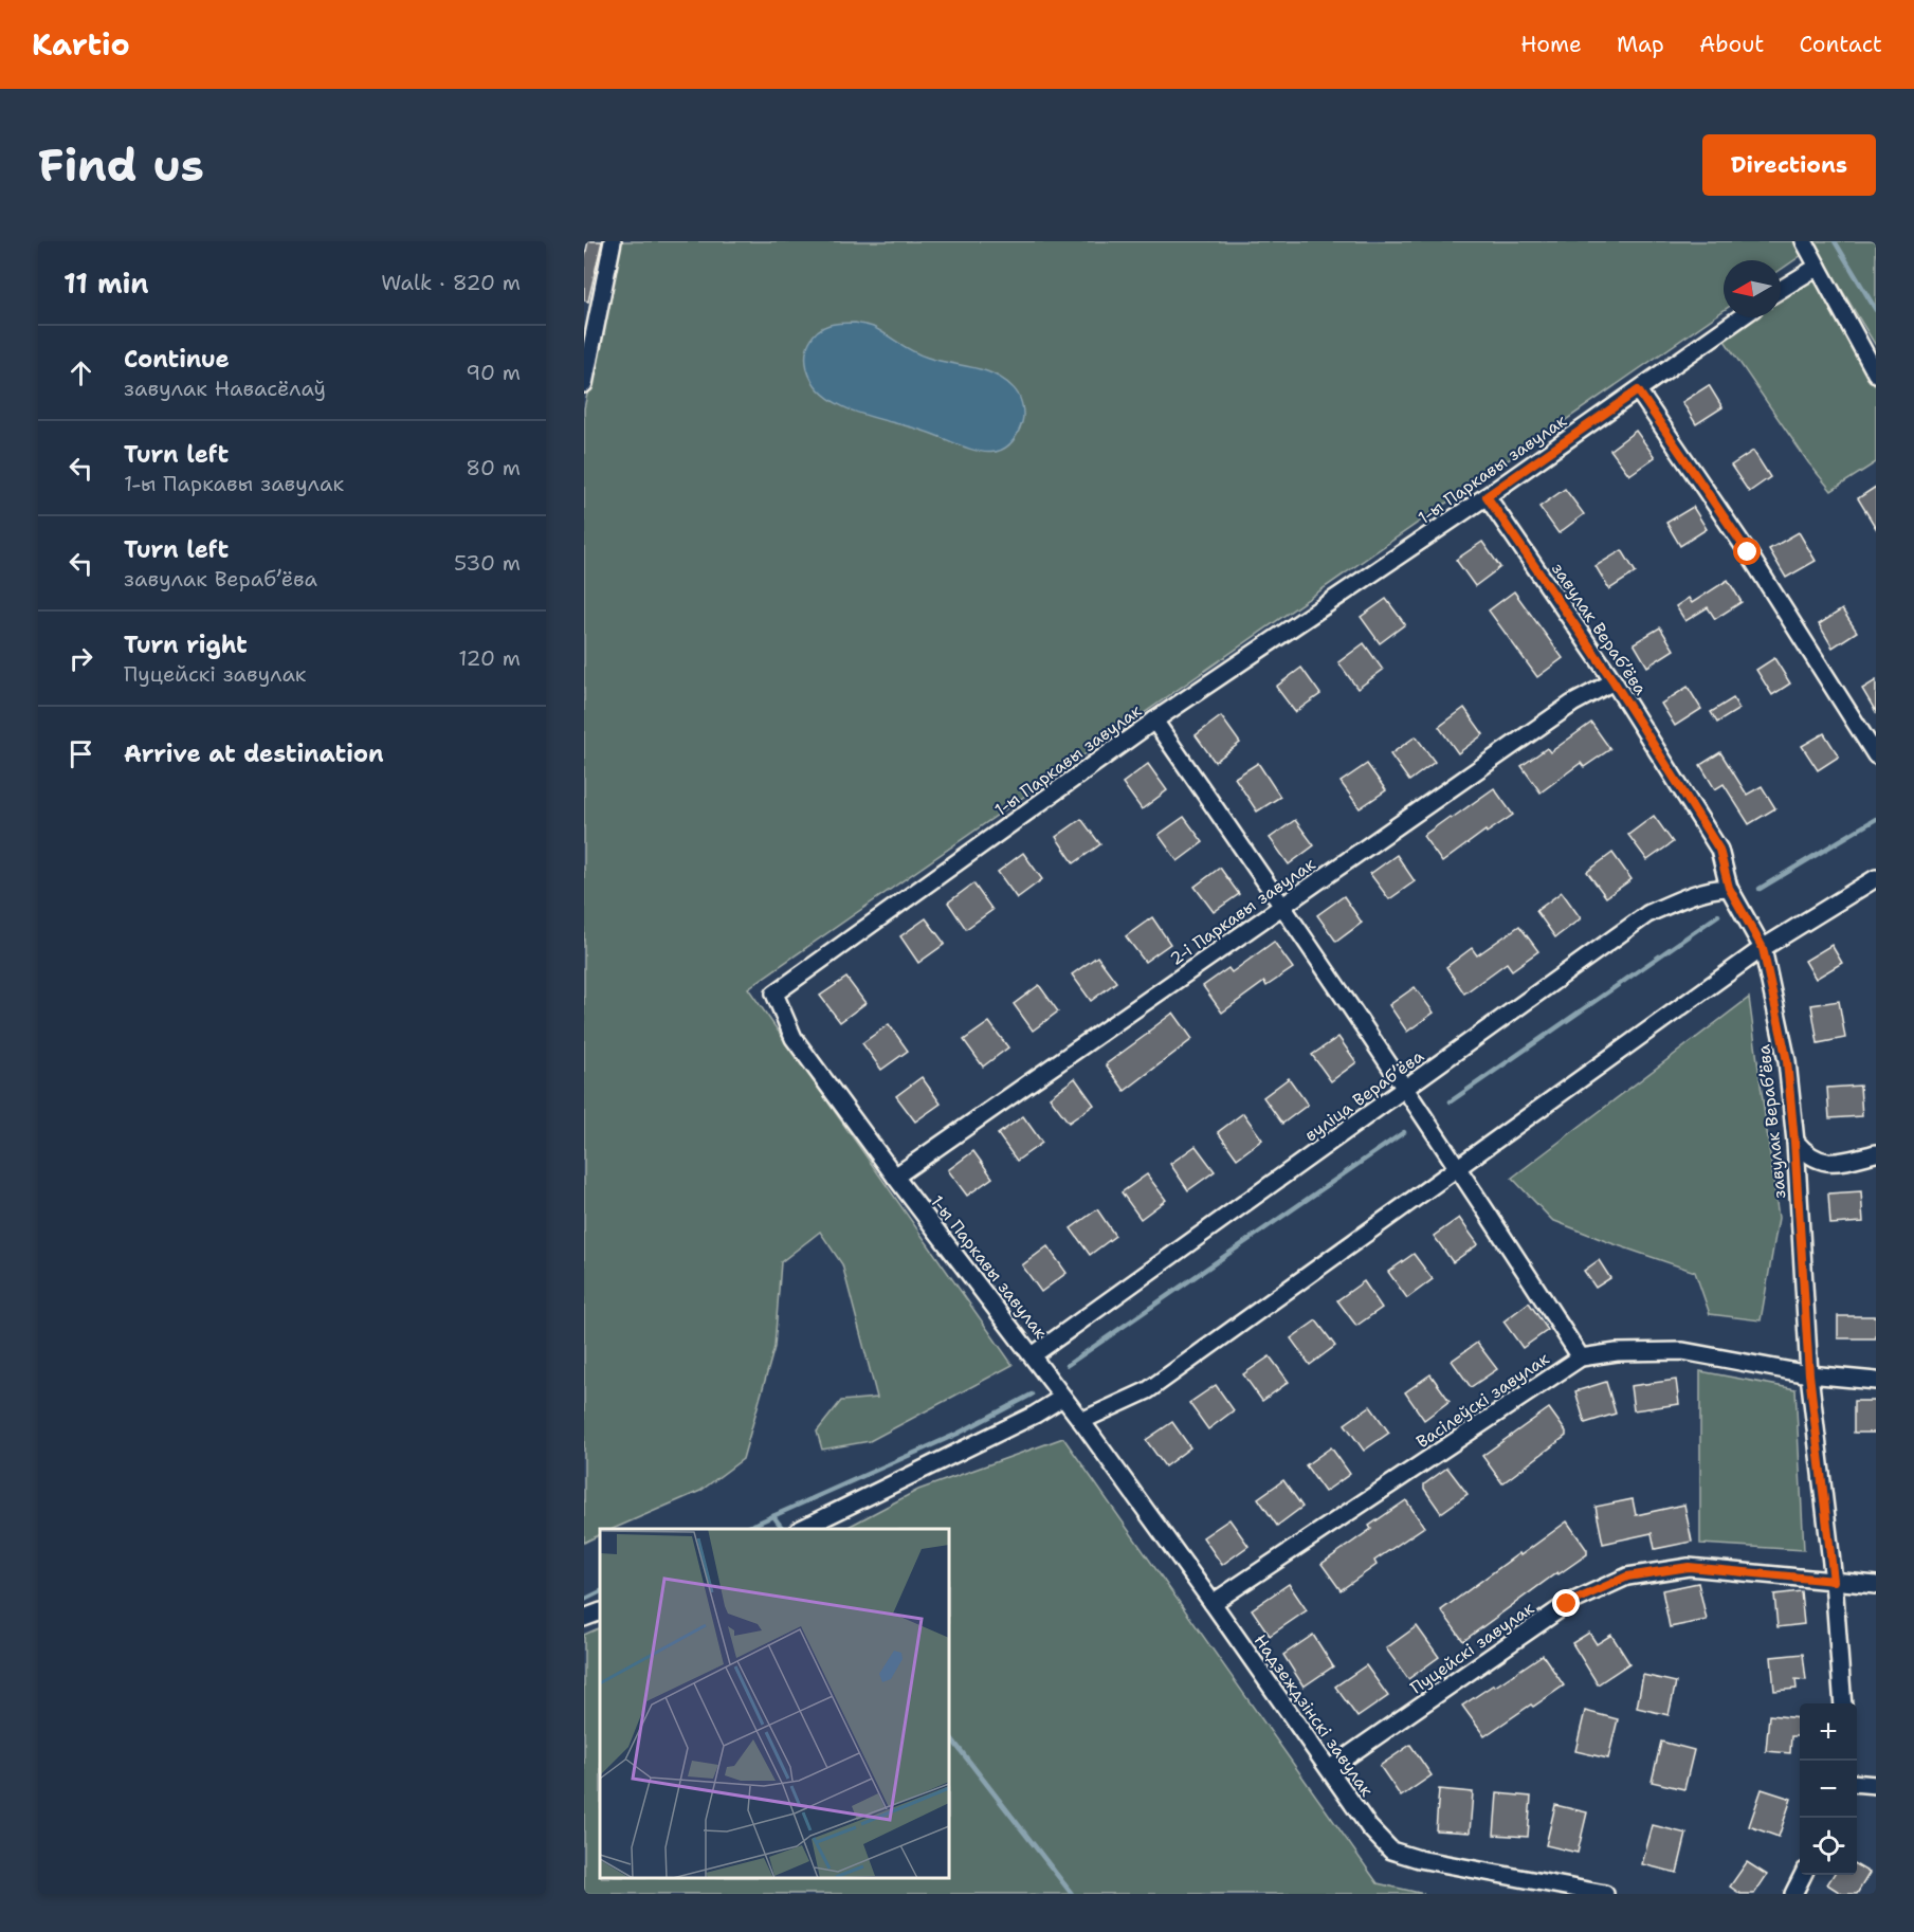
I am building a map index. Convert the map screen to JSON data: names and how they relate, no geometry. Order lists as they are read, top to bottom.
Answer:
{
  "streets": {
    "street": [
      "1-ы Паркавы завулак",
      "завулак Верабʼёва",
      "2-і Паркавы завулак",
      "вуліца Верабʼёва",
      "Васілеўскі завулак",
      "Пуцейскі завулак",
      "Надзеждзінскі завулак"
    ]
  },
  "crossings": [
    ["1-ы Паркавы завулак", "завулак Верабʼёва"],
    ["1-ы Паркавы завулак", "2-і Паркавы завулак"],
    ["1-ы Паркавы завулак", "вуліца Верабʼёва"],
    ["1-ы Паркавы завулак", "Надзеждзінскі завулак"],
    ["завулак Верабʼёва", "2-і Паркавы завулак"],
    ["завулак Верабʼёва", "вуліца Верабʼёва"],
    ["завулак Верабʼёва", "Васілеўскі завулак"],
    ["завулак Верабʼёва", "Пуцейскі завулак"],
    ["Васілеўскі завулак", "Надзеждзінскі завулак"],
    ["Пуцейскі завулак", "Надзеждзінскі завулак"]
  ],
  "north": "left",
  "page": {
    "header": "Kartio",
    "nav": [
      "Home",
      "Map",
      "About",
      "Contact"
    ],
    "buttons": "Directions",
    "title": "Find us",
    "heading": ["11 min", "Walk · 820 m"],
    "list": [
      ["Continue", "завулак Навасёлаў", "90 m"],
      ["Turn left", "1-ы Паркавы завулак", "80 m"],
      ["Turn left", "завулак Верабʼёва", "530 m"],
      ["Turn right", "Пуцейскі завулак", "120 m"],
      "Arrive at destination"
    ],
    "map_buttons": ["+", "−"]
  }
}
